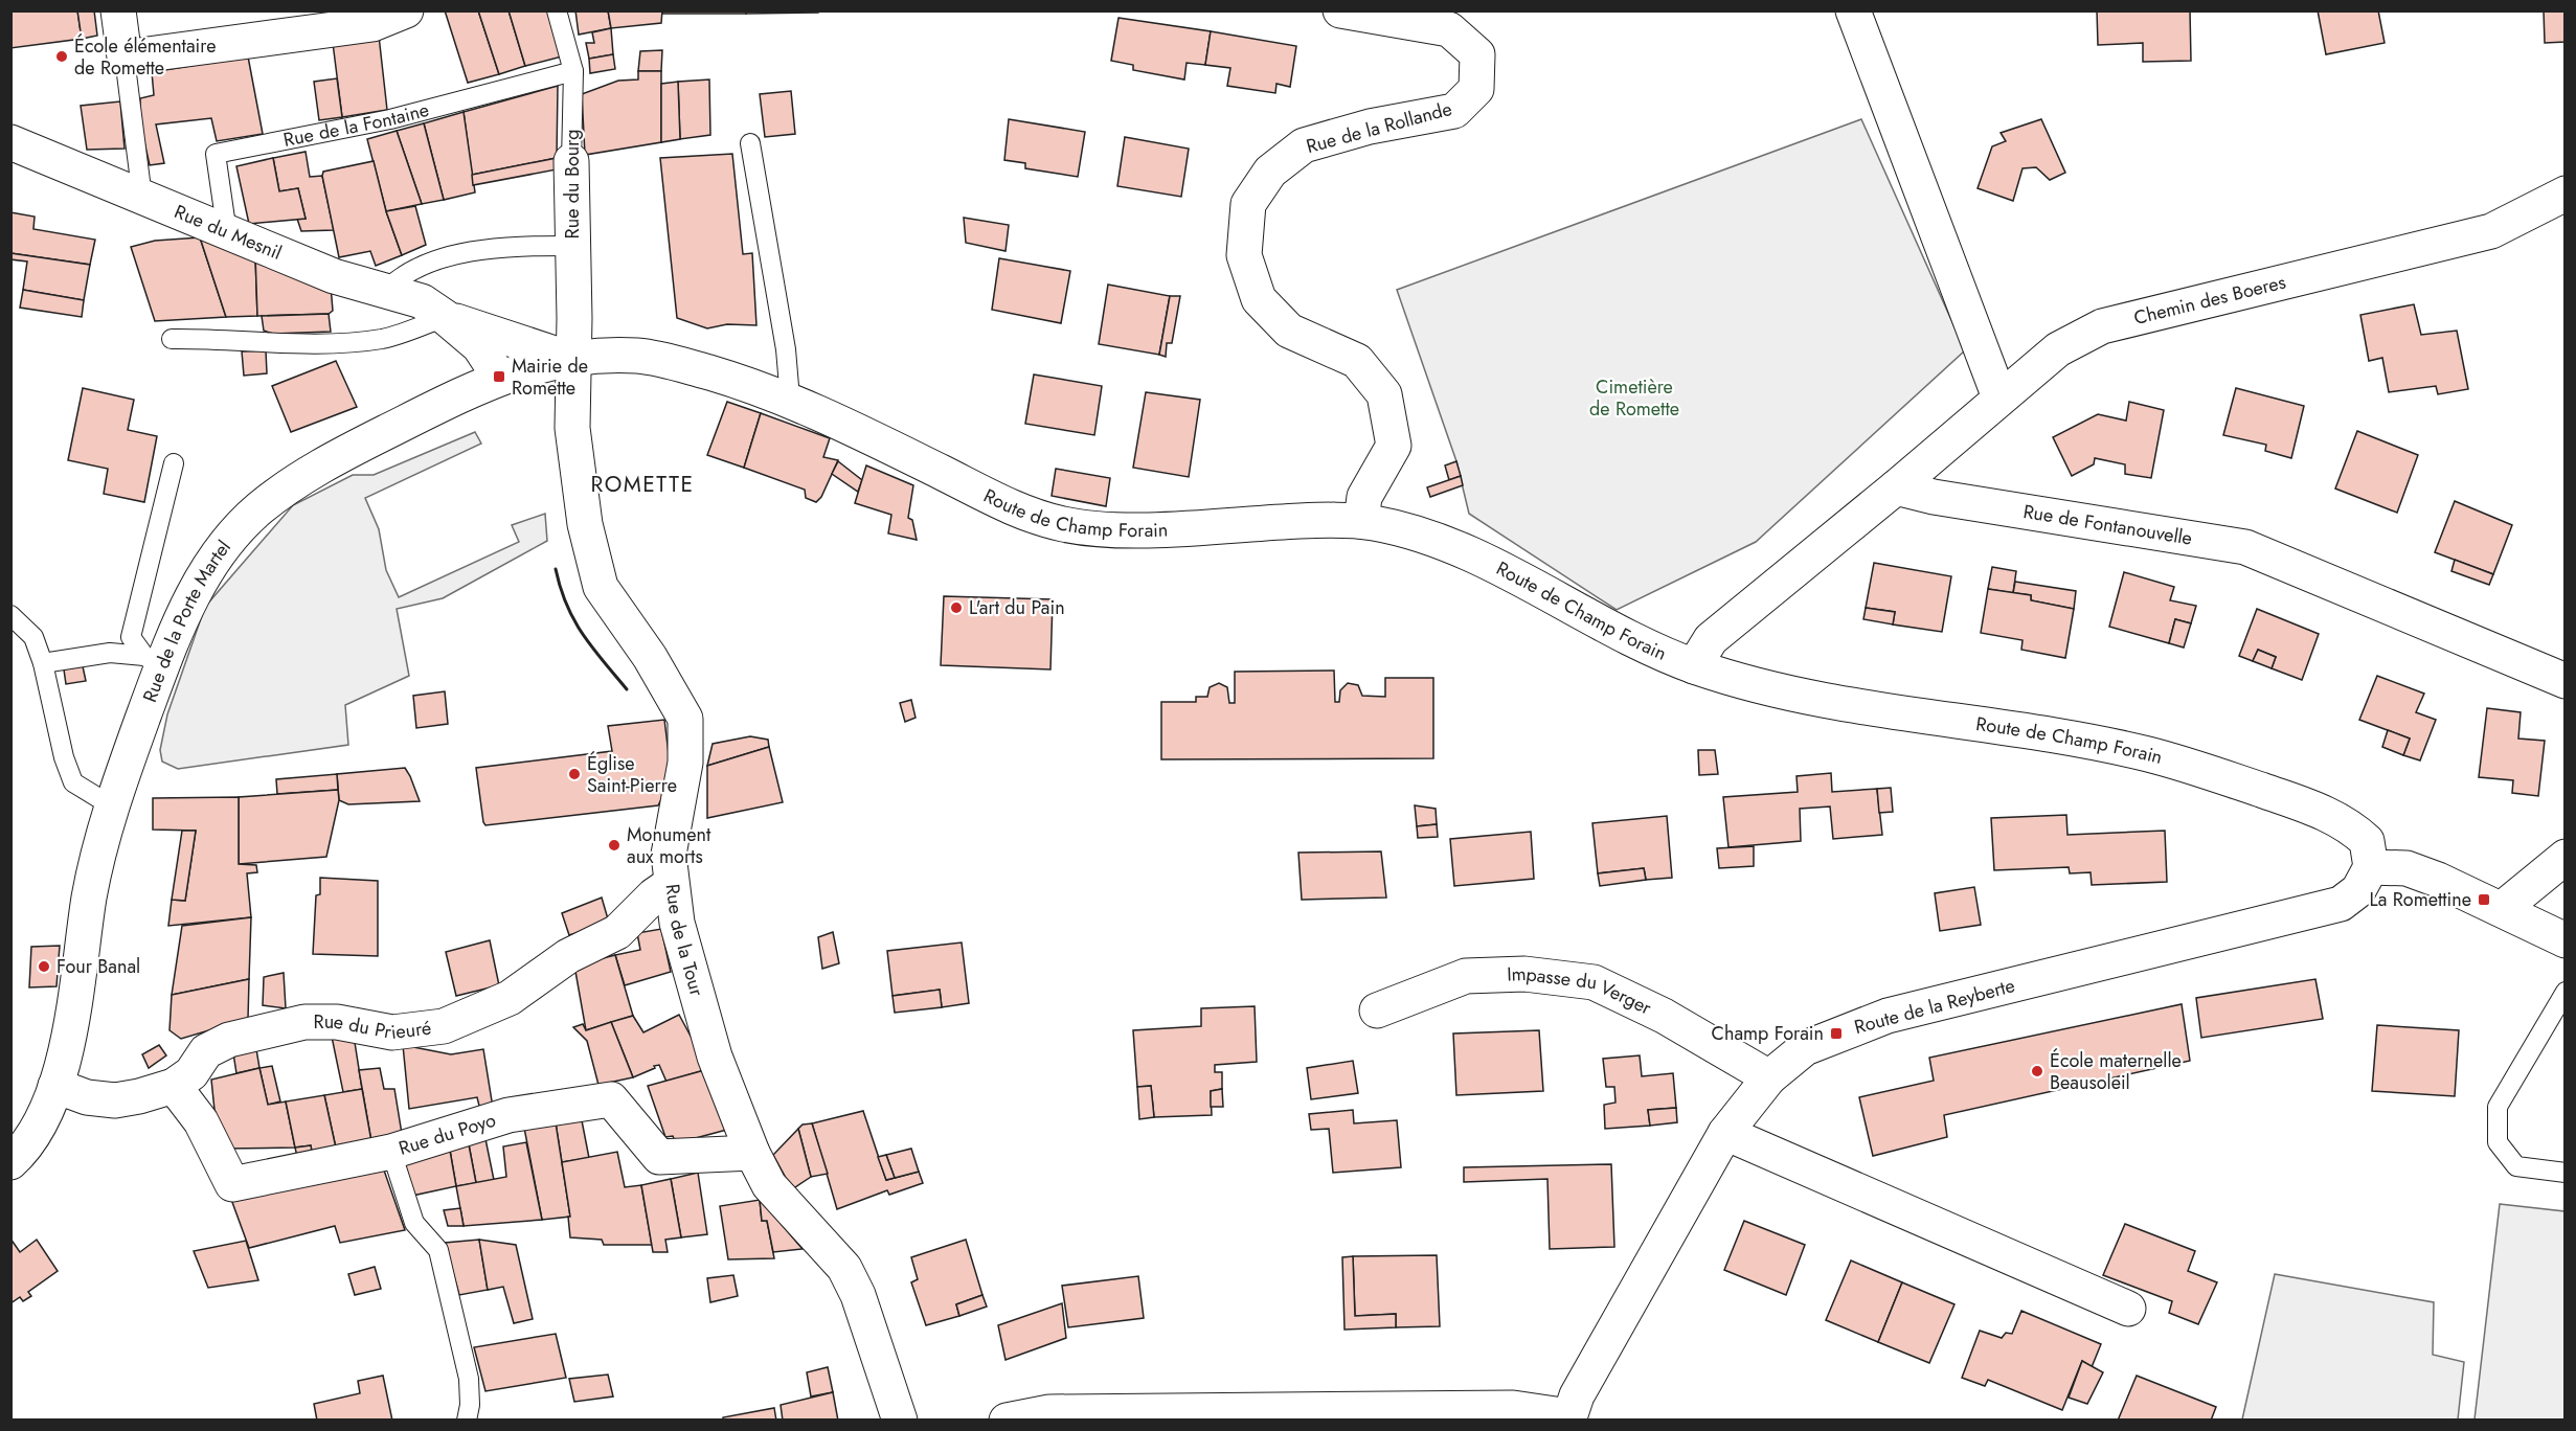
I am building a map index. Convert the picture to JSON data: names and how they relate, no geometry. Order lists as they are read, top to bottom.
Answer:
{
  "streets": {
    "street": [
      "Rue de la Rollande",
      "Rue du Bourg",
      "Rue du Mesnil",
      "Chemin des Boeres",
      "Route de Champ Forain",
      "Rue de Fontanouvelle",
      "Rue de la Porte Martel",
      "Rue de la Tour",
      "Impasse du Verger",
      "Route de la Reyberte",
      "Rue du Prieuré",
      "Rue du Poyo"
    ],
    "lane": ["Rue de la Fontaine"]
  },
  "crossings": [
    ["Rue de la Fontaine", "Rue du Bourg"],
    ["Rue de la Fontaine", "Rue du Mesnil"],
    ["Rue de la Rollande", "Route de Champ Forain"],
    ["Rue du Bourg", "Rue du Mesnil"],
    ["Rue du Bourg", "Route de Champ Forain"],
    ["Rue du Bourg", "Rue de la Porte Martel"],
    ["Rue du Bourg", "Rue de la Tour"],
    ["Rue du Mesnil", "Route de Champ Forain"],
    ["Rue du Mesnil", "Rue de la Porte Martel"],
    ["Rue du Mesnil", "Rue de la Tour"],
    ["Chemin des Boeres", "Rue de Fontanouvelle"],
    ["Route de Champ Forain", "Rue de la Porte Martel"],
    ["Route de Champ Forain", "Rue de la Tour"],
    ["Route de Champ Forain", "Route de la Reyberte"],
    ["Rue de la Porte Martel", "Rue de la Tour"],
    ["Rue de la Porte Martel", "Rue du Prieuré"],
    ["Rue de la Tour", "Rue du Prieuré"],
    ["Rue de la Tour", "Rue du Poyo"],
    ["Impasse du Verger", "Route de la Reyberte"],
    ["Rue du Prieuré", "Rue du Poyo"]
  ],
  "districts": ["ROMETTE"],
  "parks": ["Cimetière de Romette"],
  "places": {
    "other": [
      "École élémentaire de Romette",
      "L'art du Pain",
      "Église Saint-Pierre",
      "Monument aux morts",
      "Four Banal",
      "École maternelle Beausoleil"
    ],
    "transit": ["Mairie de Romette", "La Romettine", "Champ Forain"]
  }
}
